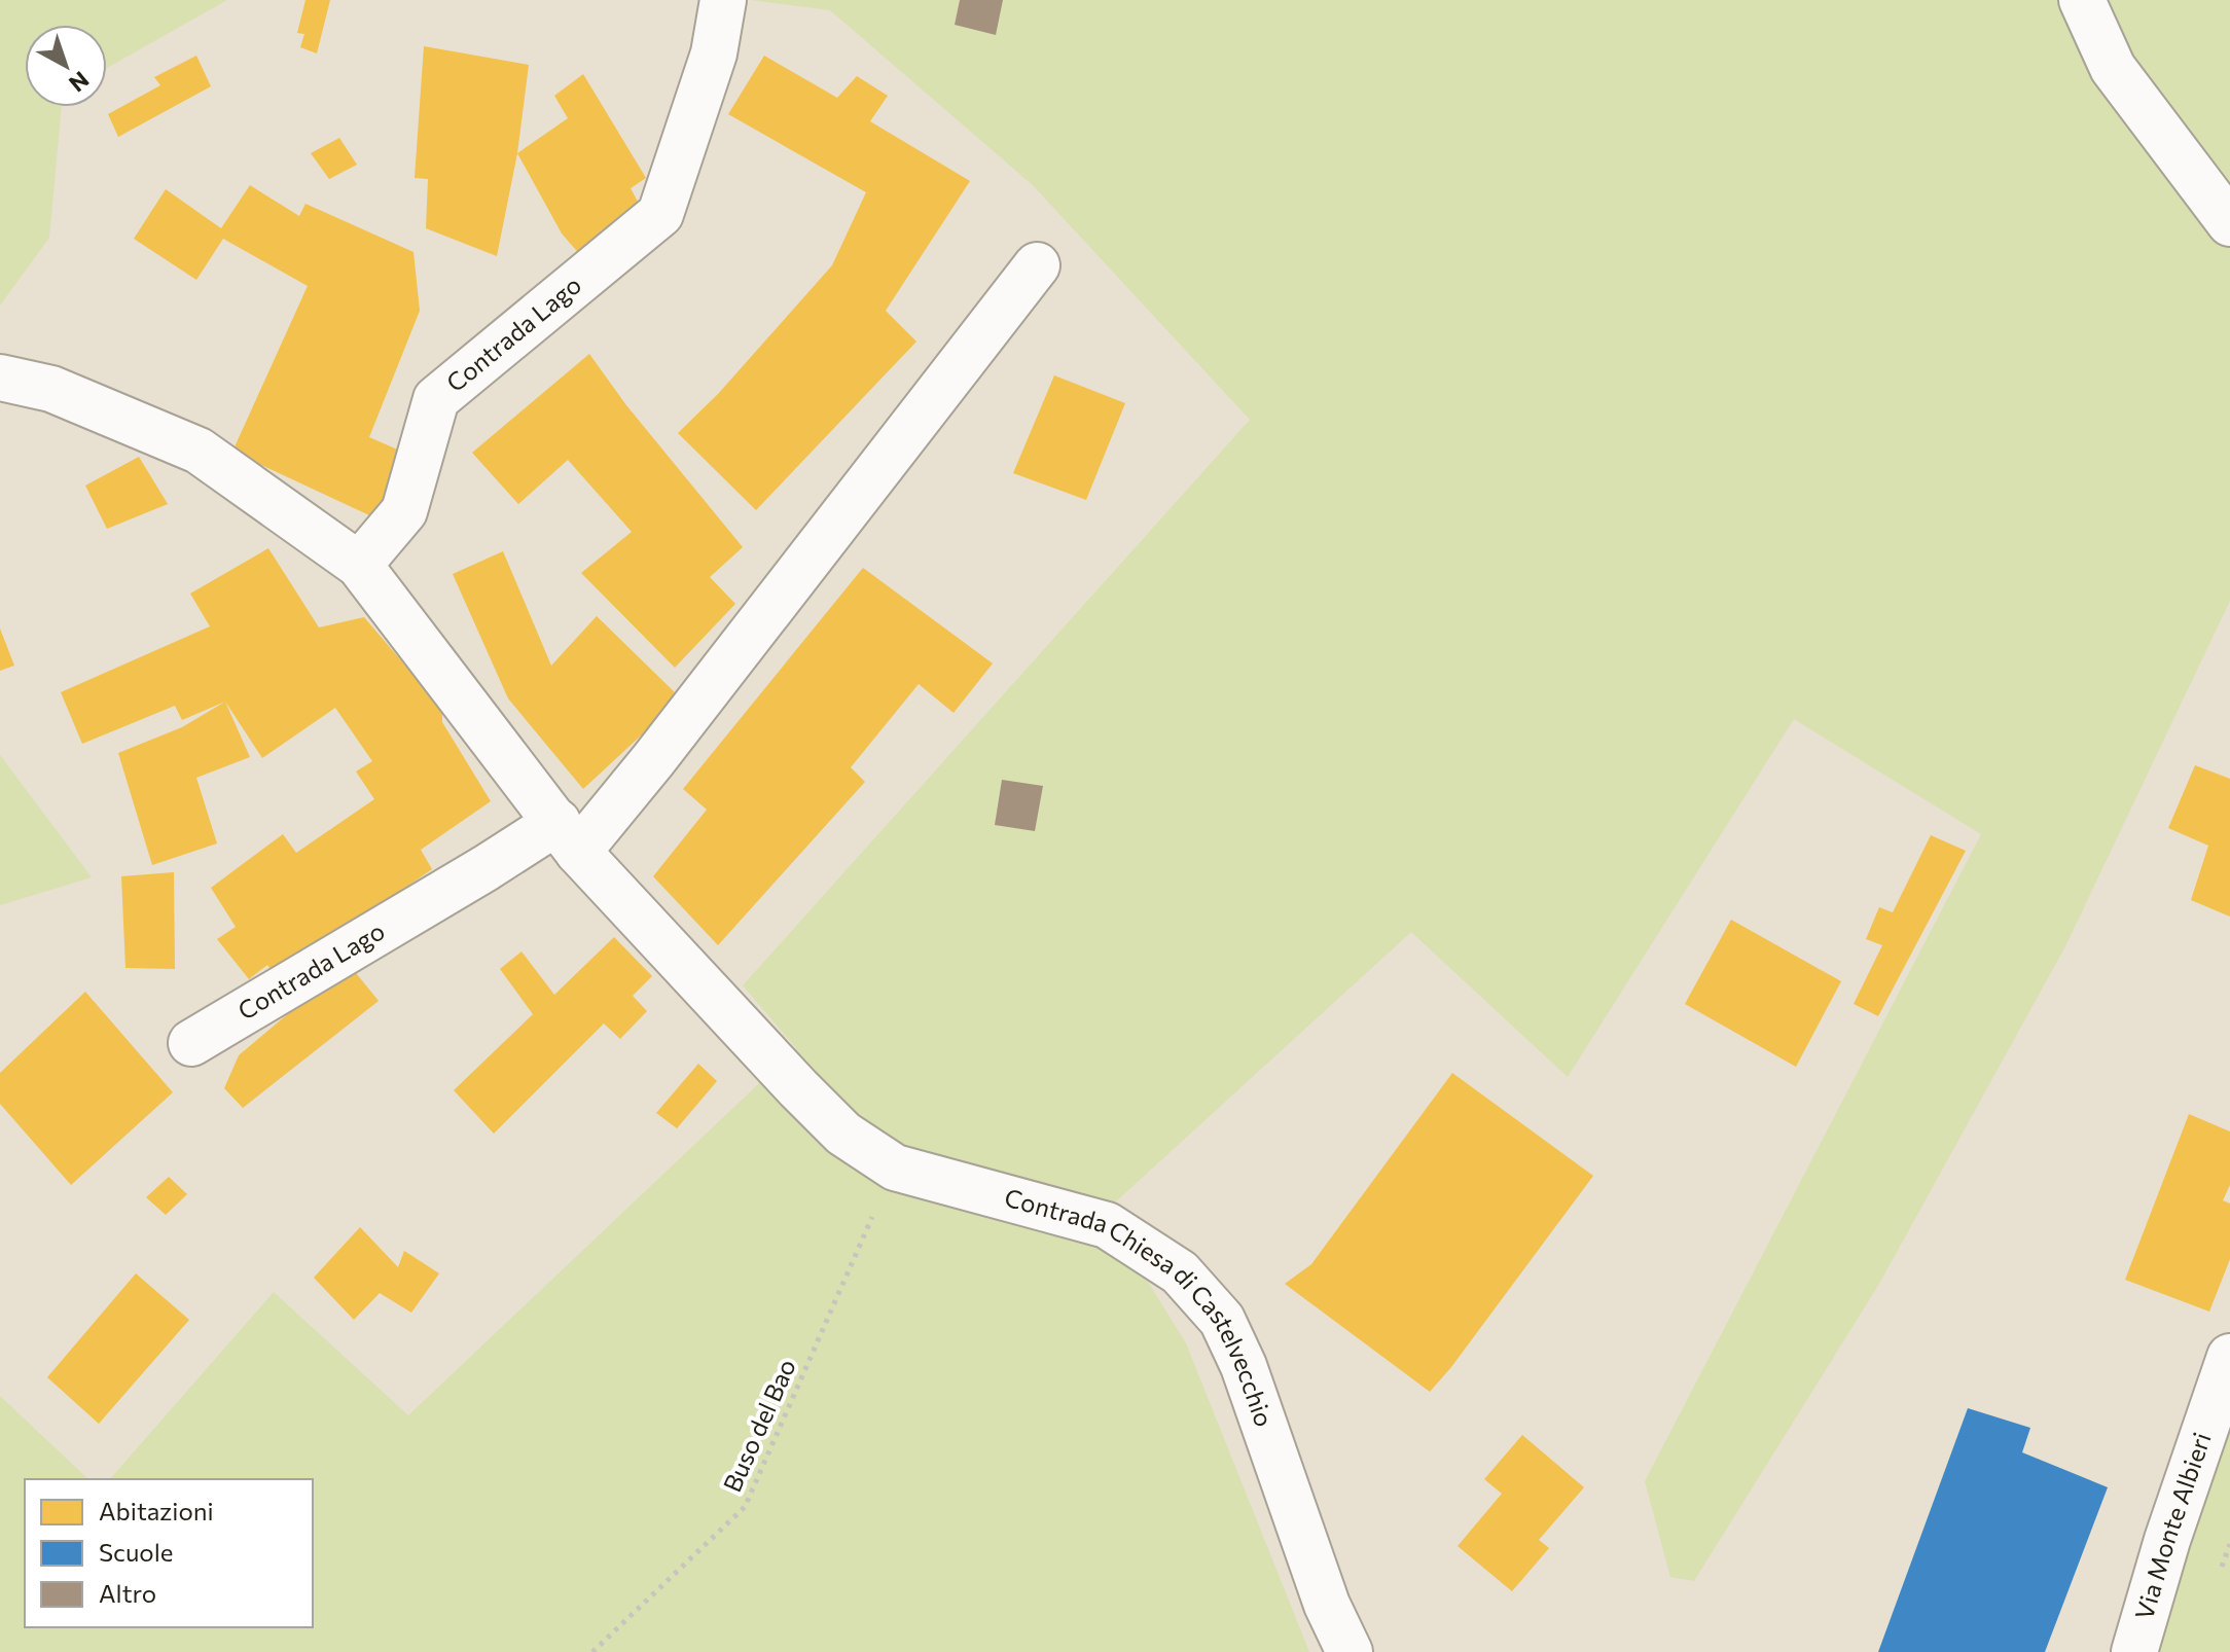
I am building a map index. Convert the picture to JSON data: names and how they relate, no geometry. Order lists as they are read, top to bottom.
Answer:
{
  "streets": {
    "street": ["Contrada Lago", "Contrada Chiesa di Castelvecchio", "Via Monte Albieri"],
    "path": ["Buso del Bao"]
  },
  "crossings": [
    ["Contrada Lago", "Contrada Chiesa di Castelvecchio"],
    ["Contrada Chiesa di Castelvecchio", "Buso del Bao"]
  ],
  "legend": ["Abitazioni", "Scuole", "Altro"],
  "north": "bottom right"
}
